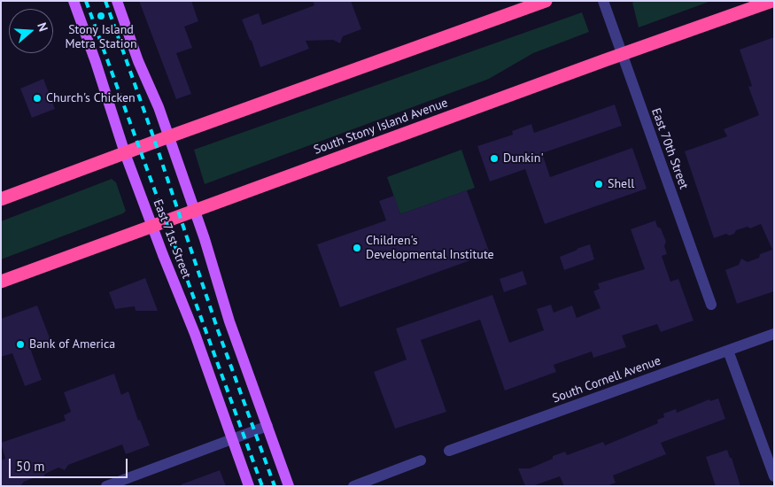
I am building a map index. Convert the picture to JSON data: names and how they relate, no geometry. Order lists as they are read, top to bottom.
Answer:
{
  "streets": {
    "highway": ["South Stony Island Avenue"],
    "main road": ["East 71st Street"],
    "street": ["East 70th Street", "South Cornell Avenue"]
  },
  "crossings": [
    ["South Stony Island Avenue", "East 70th Street"],
    ["South Stony Island Avenue", "East 71st Street"]
  ],
  "places": [
    "Stony Island Metra Station",
    "Church's Chicken",
    "Dunkin'",
    "Shell",
    "Children's Developmental Institute",
    "Bank of America"
  ],
  "scale_bar": "50 m",
  "north": "right"
}
